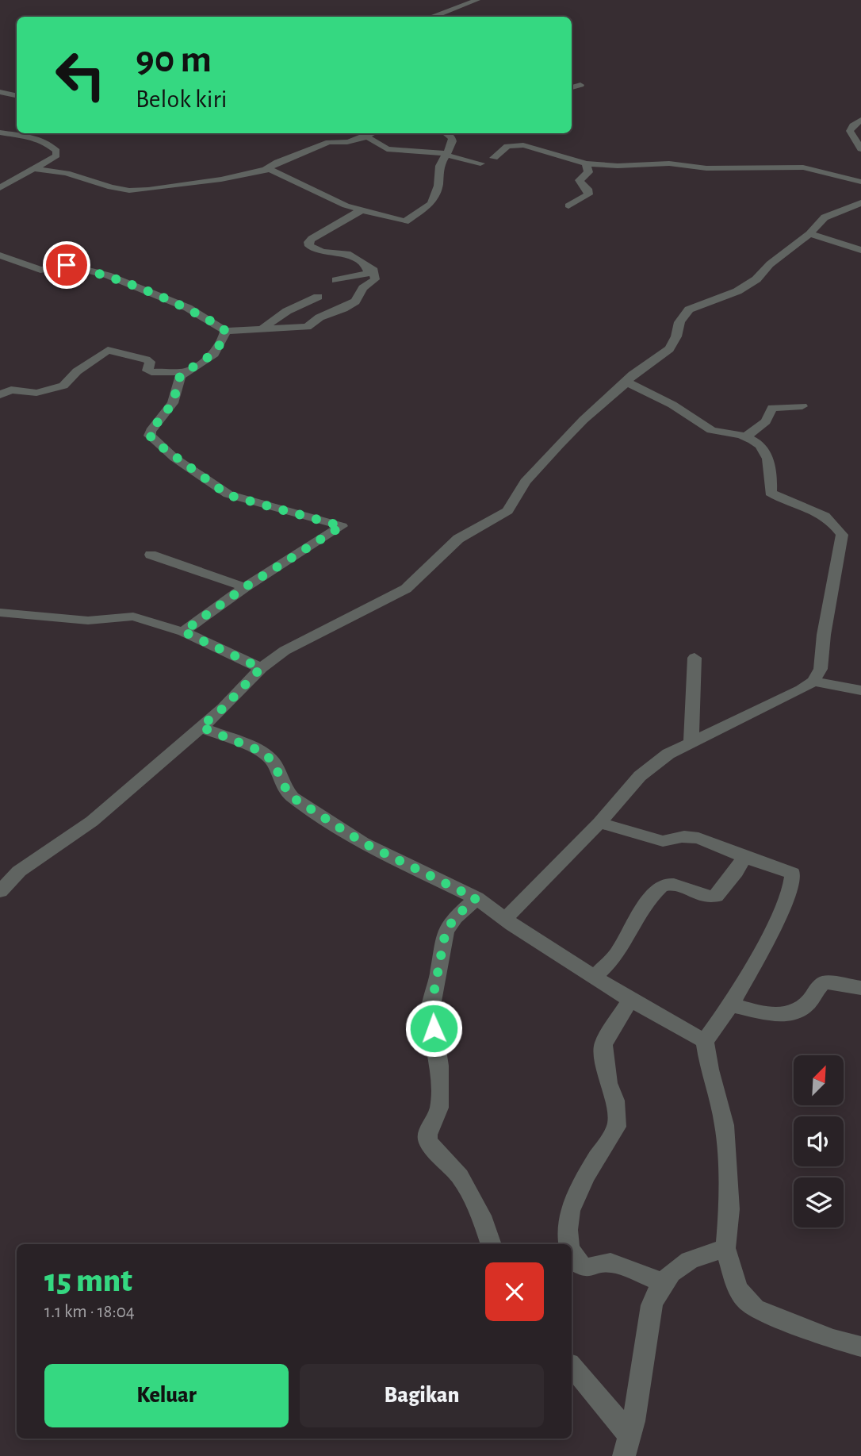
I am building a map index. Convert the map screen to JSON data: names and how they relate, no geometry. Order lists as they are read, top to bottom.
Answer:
{
  "north": "top right",
  "page": {
    "turn": ["90 m", "Belok kiri"],
    "heading": ["15 mnt", "1.1 km · 18:04"],
    "buttons": ["Keluar", "Bagikan"]
  }
}
